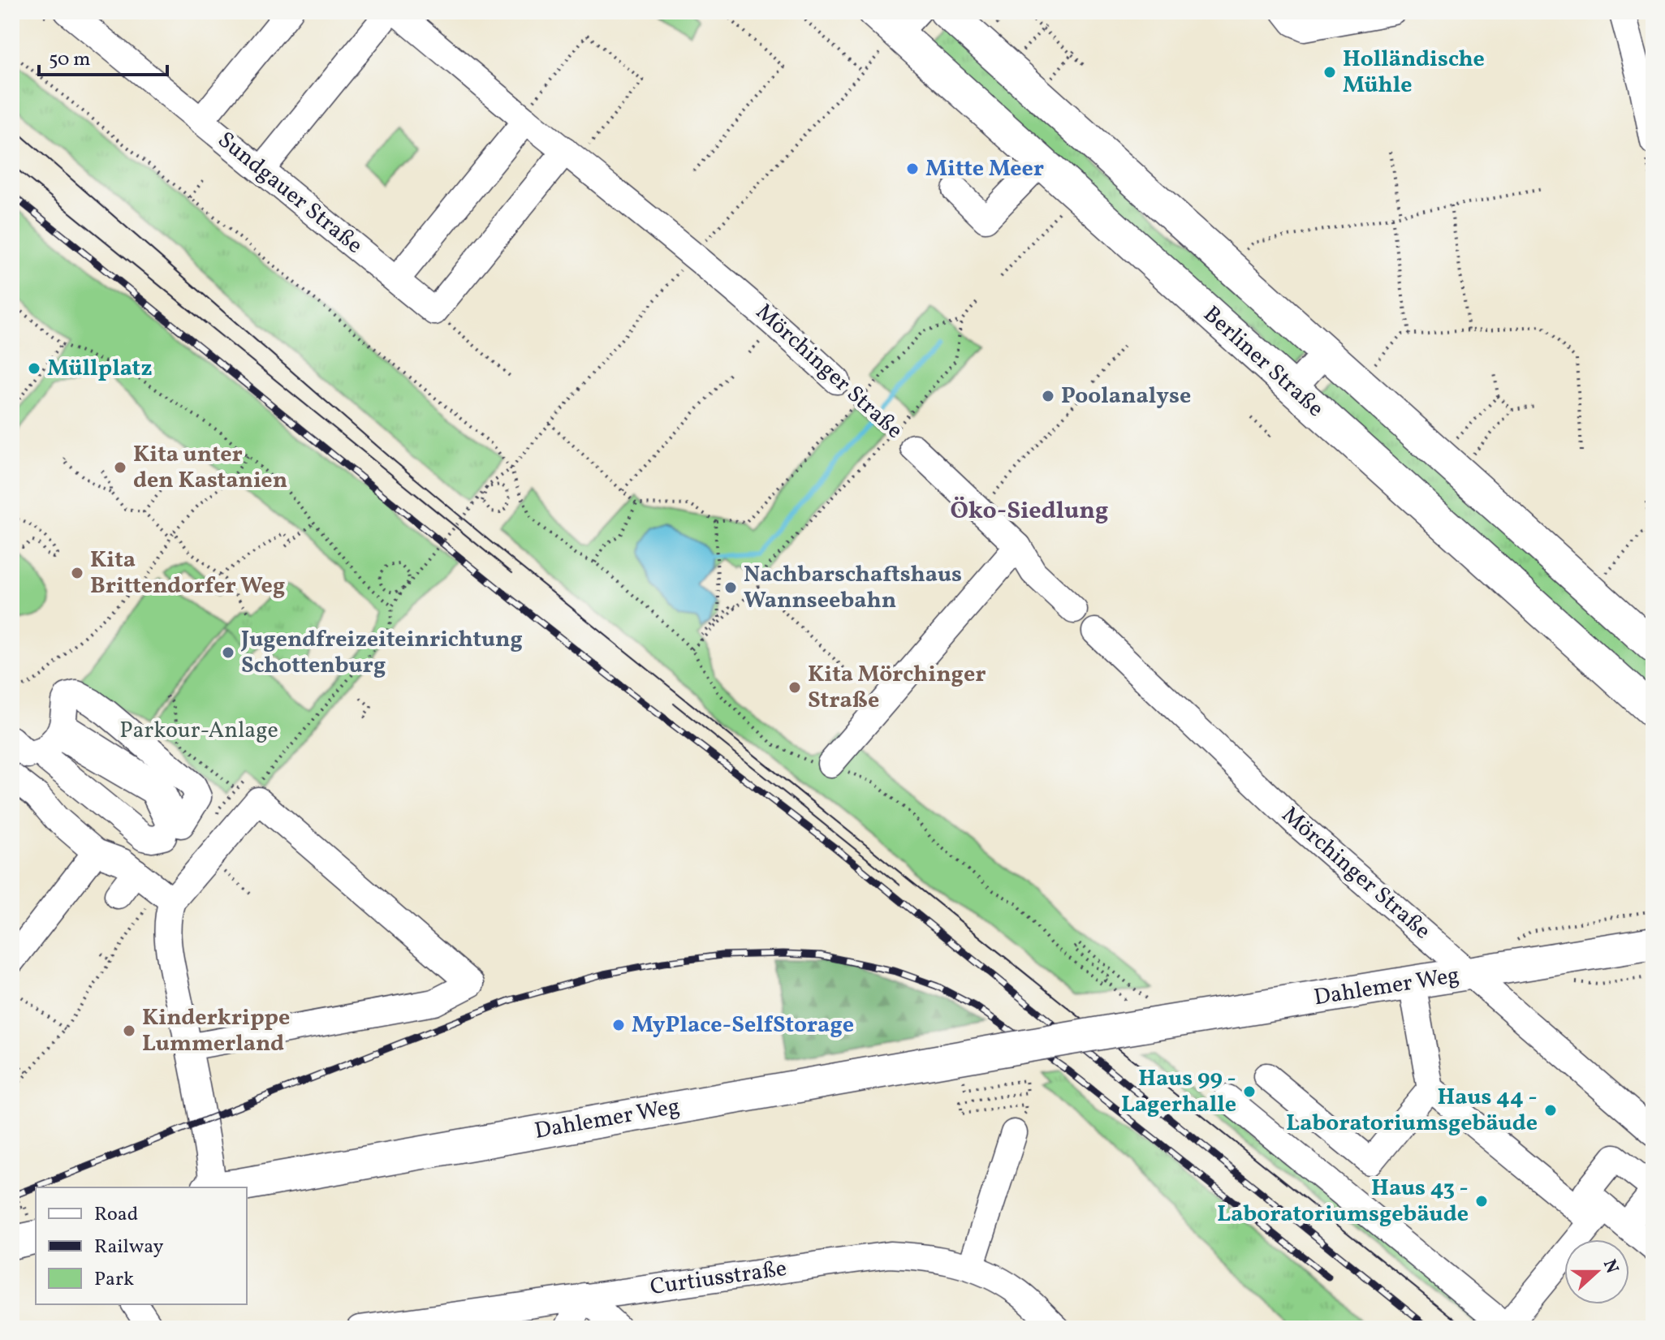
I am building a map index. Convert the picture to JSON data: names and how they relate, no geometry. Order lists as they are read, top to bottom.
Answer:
{
  "streets": {
    "main road": ["Berliner Straße", "Dahlemer Weg"],
    "street": ["Sundgauer Straße", "Mörchinger Straße", "Curtiusstraße"]
  },
  "crossings": [
    ["Mörchinger Straße", "Dahlemer Weg"]
  ],
  "districts": ["Öko-Siedlung"],
  "parks": ["Parkour-Anlage"],
  "places": [
    "Holländische Mühle",
    "Mitte Meer",
    "Müllplatz",
    "Poolanalyse",
    "Kita unter den Kastanien",
    "Kita Brittendorfer Weg",
    "Nachbarschaftshaus Wannseebahn",
    "Jugendfreizeiteinrichtung Schottenburg",
    "Kita Mörchinger Straße",
    "MyPlace-SelfStorage",
    "Kinderkrippe Lummerland",
    "Haus 99 - Lagerhalle",
    "Haus 44 - Laboratoriumsgebäude",
    "Haus 43 - Laboratoriumsgebäude"
  ],
  "legend": ["Road", "Railway", "Park"],
  "scale_bar": "50 m",
  "north": "right"
}
